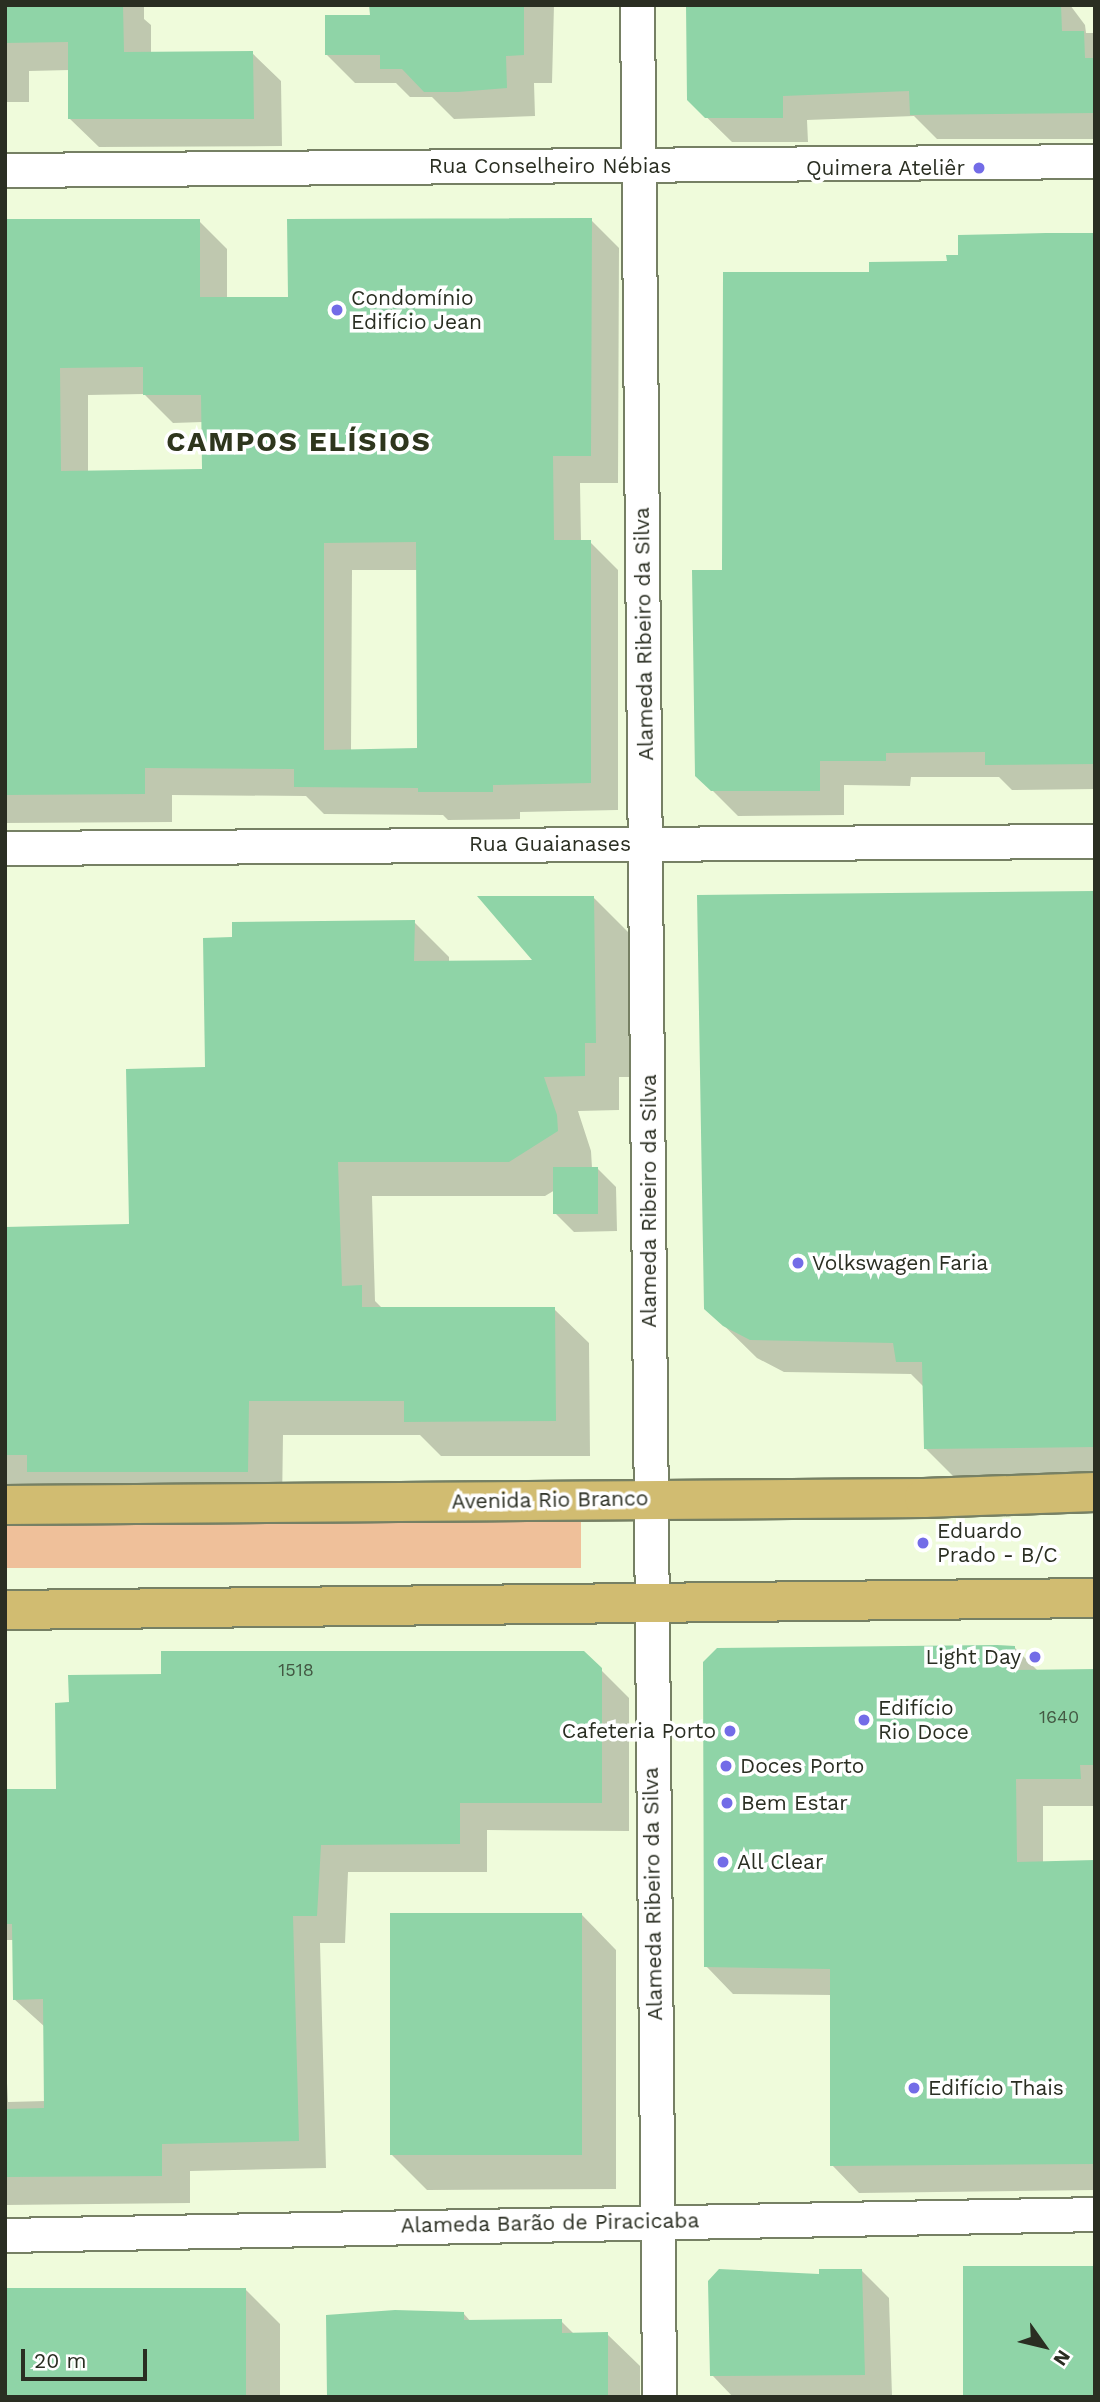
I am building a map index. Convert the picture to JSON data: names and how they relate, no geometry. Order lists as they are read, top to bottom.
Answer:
{
  "streets": {
    "main road": ["Avenida Rio Branco"],
    "street": [
      "Rua Conselheiro Nébias",
      "Alameda Ribeiro da Silva",
      "Rua Guaianases",
      "Alameda Barão de Piracicaba"
    ]
  },
  "crossings": [
    ["Rua Conselheiro Nébias", "Alameda Ribeiro da Silva"],
    ["Alameda Ribeiro da Silva", "Rua Guaianases"],
    ["Alameda Ribeiro da Silva", "Avenida Rio Branco"],
    ["Alameda Ribeiro da Silva", "Alameda Barão de Piracicaba"]
  ],
  "districts": ["CAMPOS ELÍSIOS"],
  "places": [
    "Quimera Ateliêr",
    "Condomínio Edifício Jean",
    "Volkswagen Faria",
    "Eduardo Prado - B/C",
    "Light Day",
    "Edifício Rio Doce",
    "Cafeteria Porto",
    "Doces Porto",
    "Bem Estar",
    "All Clear",
    "Edifício Thais"
  ],
  "house_numbers": ["1518", "1640"],
  "scale_bar": "20 m",
  "north": "bottom right"
}
